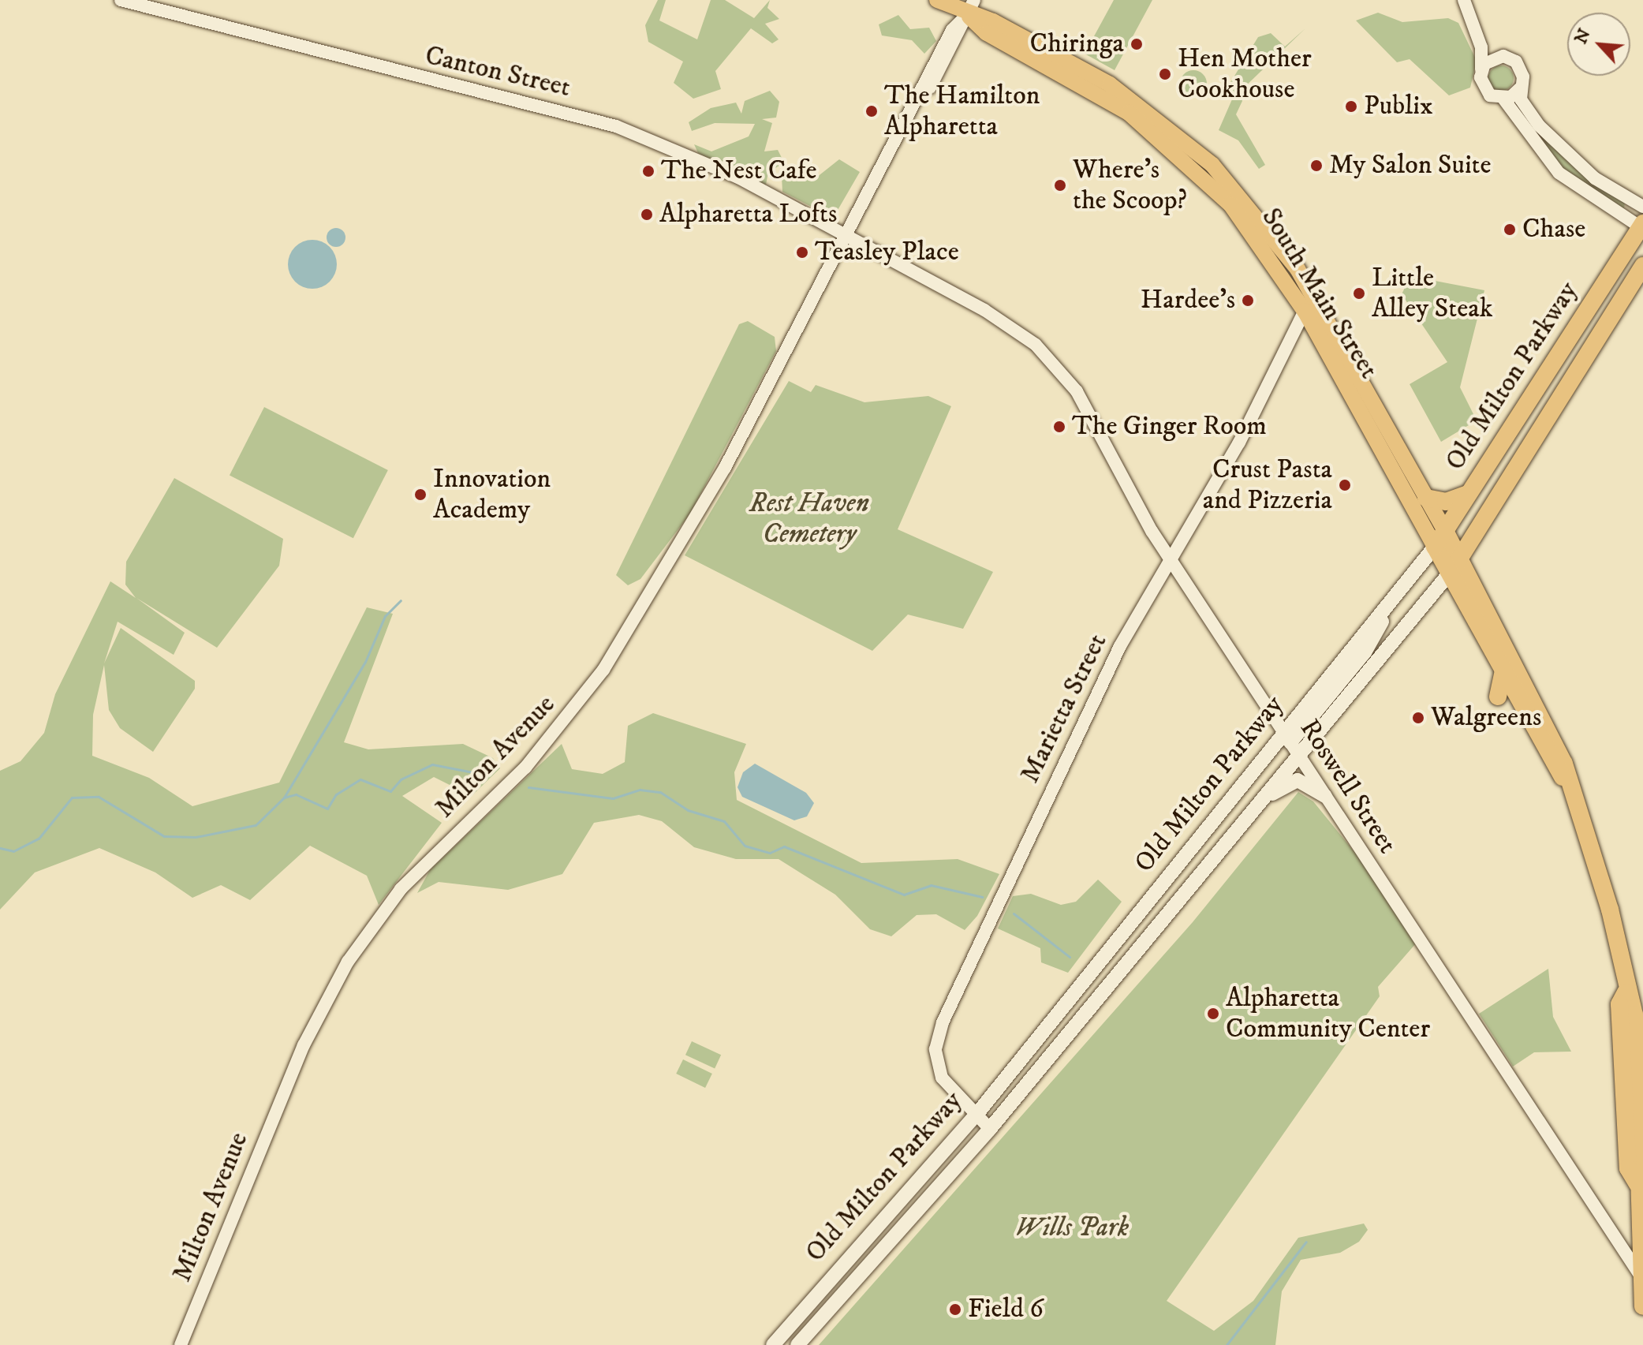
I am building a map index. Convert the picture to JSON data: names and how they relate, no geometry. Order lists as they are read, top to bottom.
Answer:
{
  "streets": {
    "highway": ["South Main Street", "Old Milton Parkway"],
    "street": [
      "Canton Street",
      "Marietta Street",
      "Milton Avenue",
      "Roswell Street"
    ]
  },
  "crossings": [
    ["Canton Street", "Milton Avenue"],
    ["Canton Street", "Roswell Street"],
    ["South Main Street", "Old Milton Parkway"],
    ["South Main Street", "Marietta Street"],
    ["South Main Street", "Milton Avenue"],
    ["South Main Street", "Roswell Street"],
    ["Old Milton Parkway", "Marietta Street"],
    ["Old Milton Parkway", "Roswell Street"],
    ["Marietta Street", "Roswell Street"],
    ["Milton Avenue", "Roswell Street"]
  ],
  "parks": ["Rest Haven Cemetery", "Wills Park"],
  "places": [
    "Chiringa",
    "Hen Mother Cookhouse",
    "Publix",
    "The Hamilton Alpharetta",
    "My Salon Suite",
    "The Nest Cafe",
    "Where's the Scoop?",
    "Alpharetta Lofts",
    "Chase",
    "Teasley Place",
    "Little Alley Steak",
    "Hardee's",
    "The Ginger Room",
    "Crust Pasta and Pizzeria",
    "Innovation Academy",
    "Walgreens",
    "Alpharetta Community Center",
    "Field 6"
  ],
  "north": "top left"
}
